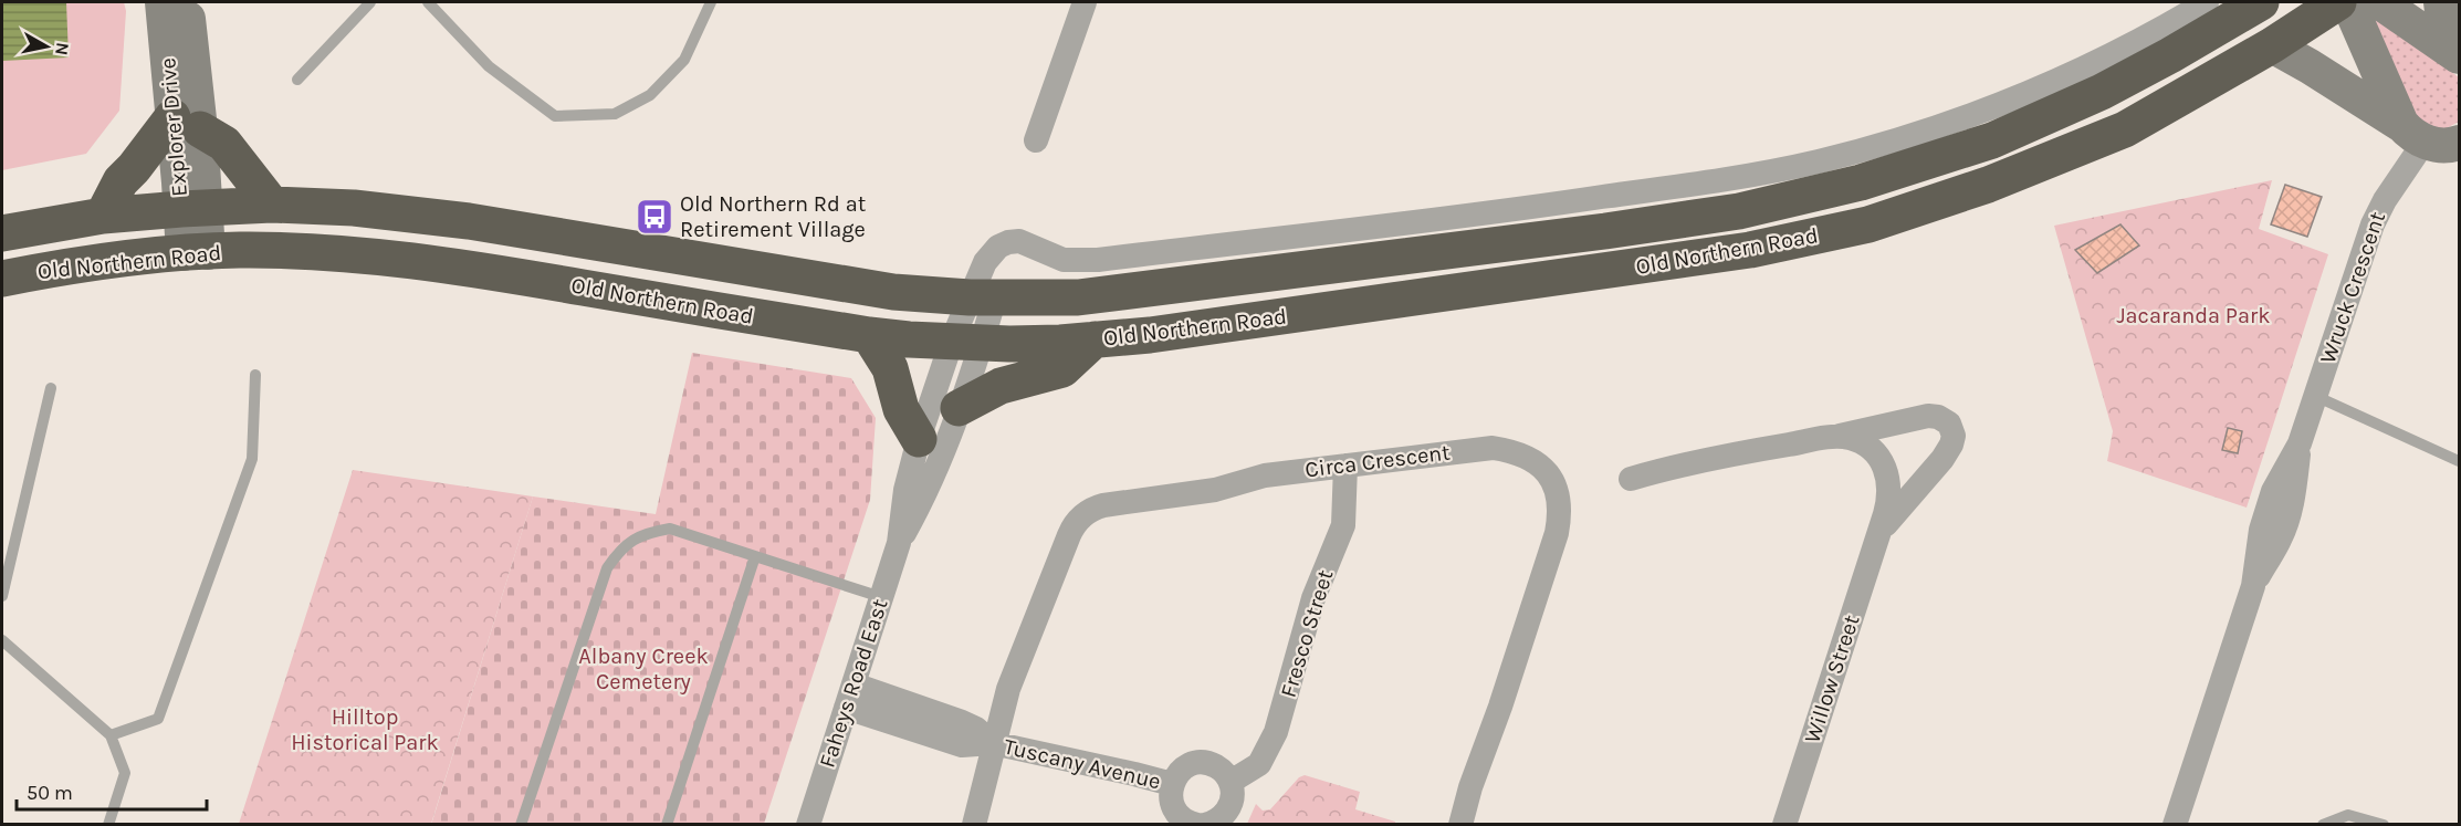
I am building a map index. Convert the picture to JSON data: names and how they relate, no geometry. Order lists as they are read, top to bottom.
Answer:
{
  "streets": {
    "highway": ["Old Northern Road"],
    "street": [
      "Explorer Drive",
      "Wruck Crescent",
      "Circa Crescent",
      "Fresco Street",
      "Willow Street",
      "Faheys Road East",
      "Tuscany Avenue"
    ]
  },
  "crossings": [
    ["Explorer Drive", "Old Northern Road"],
    ["Old Northern Road", "Faheys Road East"],
    ["Circa Crescent", "Fresco Street"],
    ["Circa Crescent", "Tuscany Avenue"],
    ["Fresco Street", "Tuscany Avenue"],
    ["Faheys Road East", "Tuscany Avenue"]
  ],
  "parks": ["Jacaranda Park", "Albany Creek Cemetery", "Hilltop Historical Park"],
  "places": {
    "bus stop": ["Old Northern Rd at Retirement Village"]
  },
  "scale_bar": "50 m",
  "north": "right"
}
